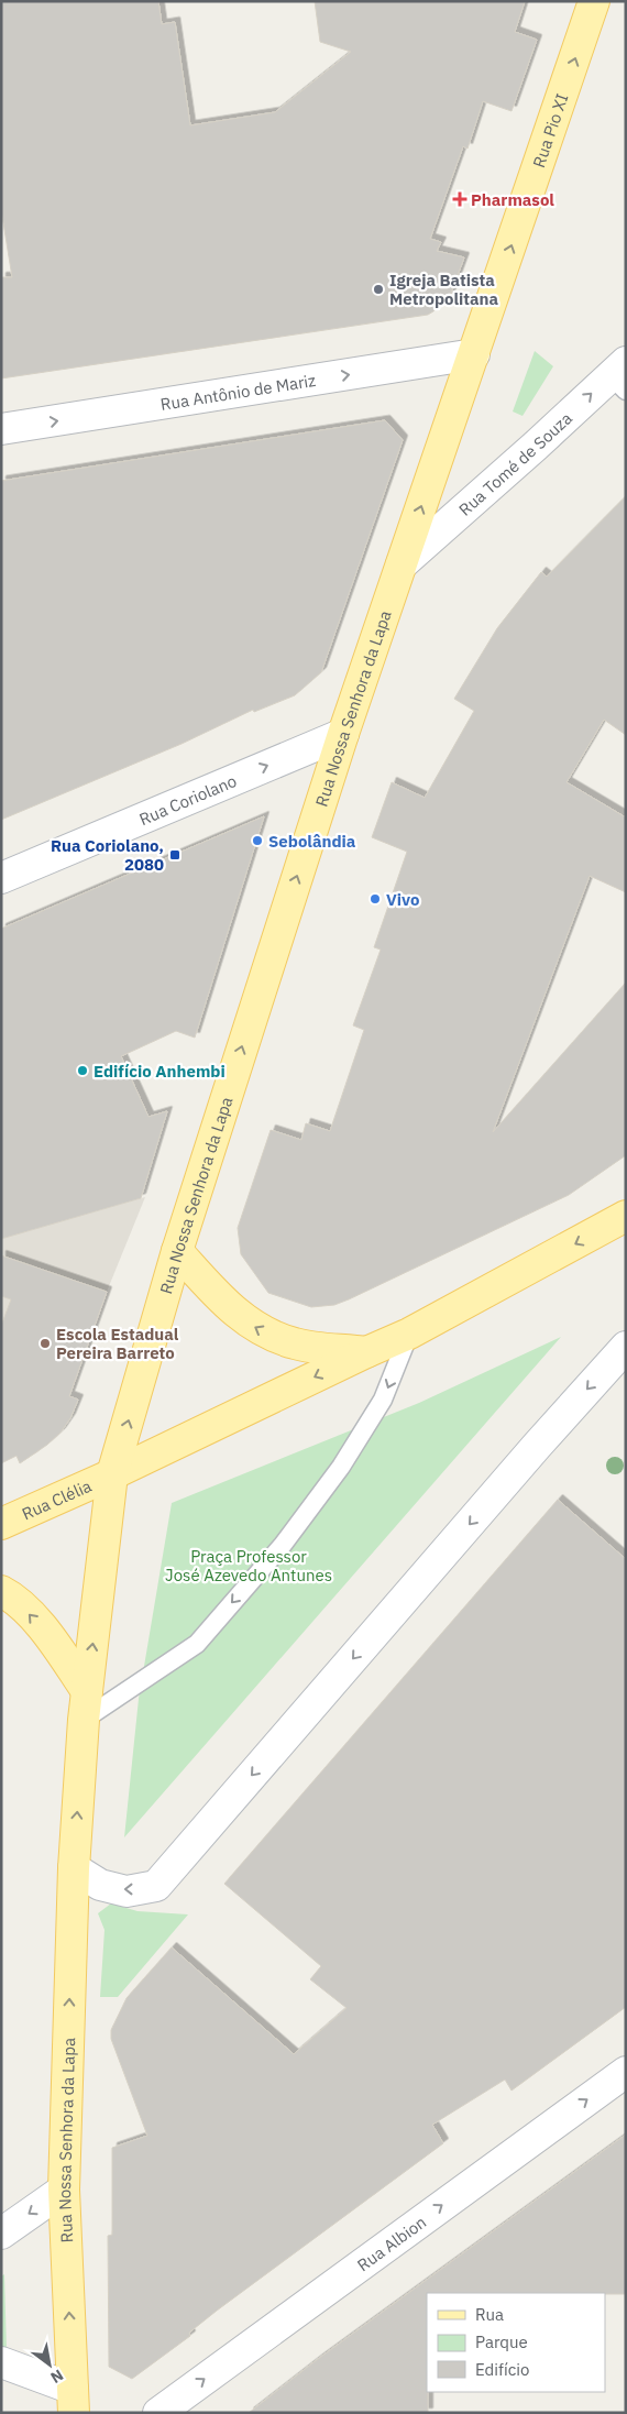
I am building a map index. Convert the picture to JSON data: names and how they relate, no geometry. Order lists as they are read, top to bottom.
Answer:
{
  "streets": {
    "main road": ["Rua Pio XI", "Rua Nossa Senhora da Lapa", "Rua Clélia"],
    "street": [
      "Rua Antônio de Mariz",
      "Rua Tomé de Souza",
      "Rua Coriolano",
      "Rua Albion"
    ]
  },
  "crossings": [
    ["Rua Pio XI", "Rua Antônio de Mariz"],
    ["Rua Pio XI", "Rua Nossa Senhora da Lapa"],
    ["Rua Antônio de Mariz", "Rua Nossa Senhora da Lapa"],
    ["Rua Tomé de Souza", "Rua Nossa Senhora da Lapa"],
    ["Rua Nossa Senhora da Lapa", "Rua Coriolano"],
    ["Rua Nossa Senhora da Lapa", "Rua Clélia"]
  ],
  "one_way": [
    "Rua Pio XI",
    "Rua Antônio de Mariz",
    "Rua Tomé de Souza",
    "Rua Nossa Senhora da Lapa",
    "Rua Coriolano",
    "Rua Albion"
  ],
  "parks": ["Praça Professor José Azevedo Antunes"],
  "places": {
    "health": ["Pharmasol"],
    "other": [
      "Igreja Batista Metropolitana",
      "Sebolândia",
      "Vivo",
      "Edifício Anhembi",
      "Escola Estadual Pereira Barreto"
    ],
    "transit": ["Rua Coriolano, 2080"]
  },
  "legend": ["Rua", "Parque", "Edifício"],
  "north": "bottom right"
}
